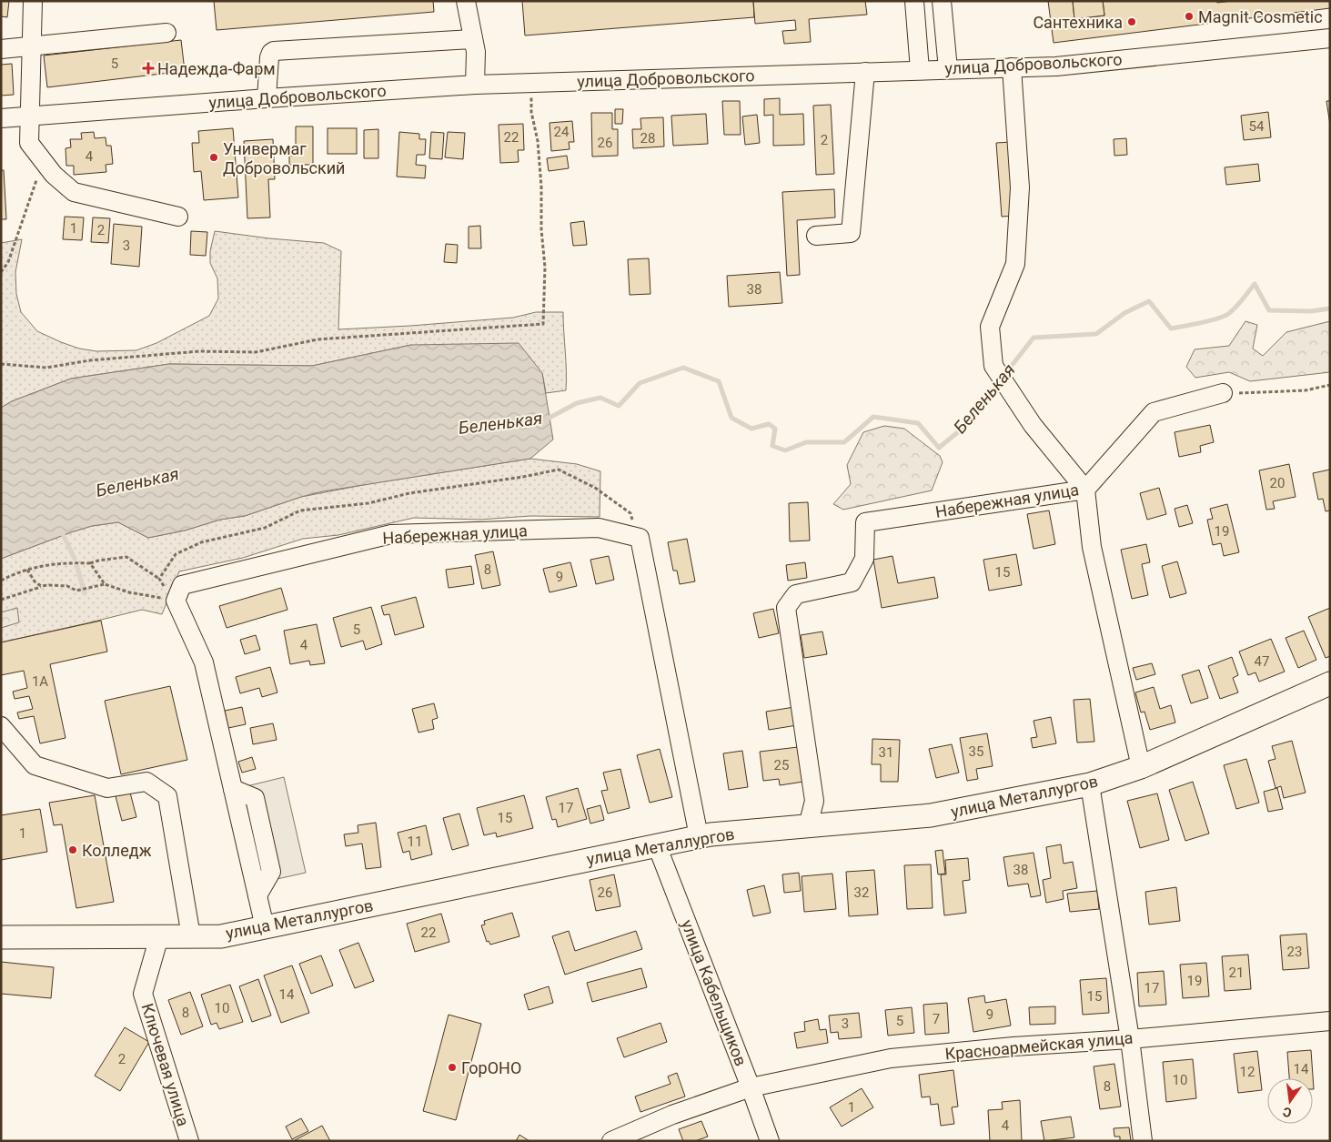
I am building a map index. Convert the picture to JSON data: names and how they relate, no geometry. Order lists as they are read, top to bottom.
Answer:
{
  "streets": {
    "main road": ["улица Металлургов"],
    "street": [
      "улица Добровольского",
      "Набережная улица",
      "улица Кабельщиков",
      "Красноармейская улица",
      "Ключевая улица"
    ]
  },
  "crossings": [
    ["Набережная улица", "улица Металлургов"],
    ["улица Металлургов", "улица Кабельщиков"],
    ["улица Металлургов", "Ключевая улица"],
    ["улица Кабельщиков", "Красноармейская улица"]
  ],
  "water": ["Беленькая"],
  "places": {
    "other": [
      "Magnit Cosmetic",
      "Сантехника",
      "Универмаг Добровольский",
      "Колледж",
      "ГорОНО"
    ],
    "health": ["Надежда-Фарм"]
  },
  "house_numbers": [
    "5",
    "54",
    "24",
    "22",
    "28",
    "2",
    "26",
    "4",
    "1",
    "2",
    "3",
    "38",
    "20",
    "19",
    "8",
    "15",
    "9",
    "5",
    "4",
    "47",
    "1А",
    "35",
    "31",
    "25",
    "17",
    "15",
    "1",
    "11",
    "38",
    "26",
    "32",
    "22",
    "23",
    "21",
    "19",
    "17",
    "14",
    "15",
    "10",
    "8",
    "9",
    "7",
    "5",
    "3",
    "2",
    "14",
    "12",
    "10",
    "8",
    "1",
    "4"
  ],
  "north": "bottom"
}
